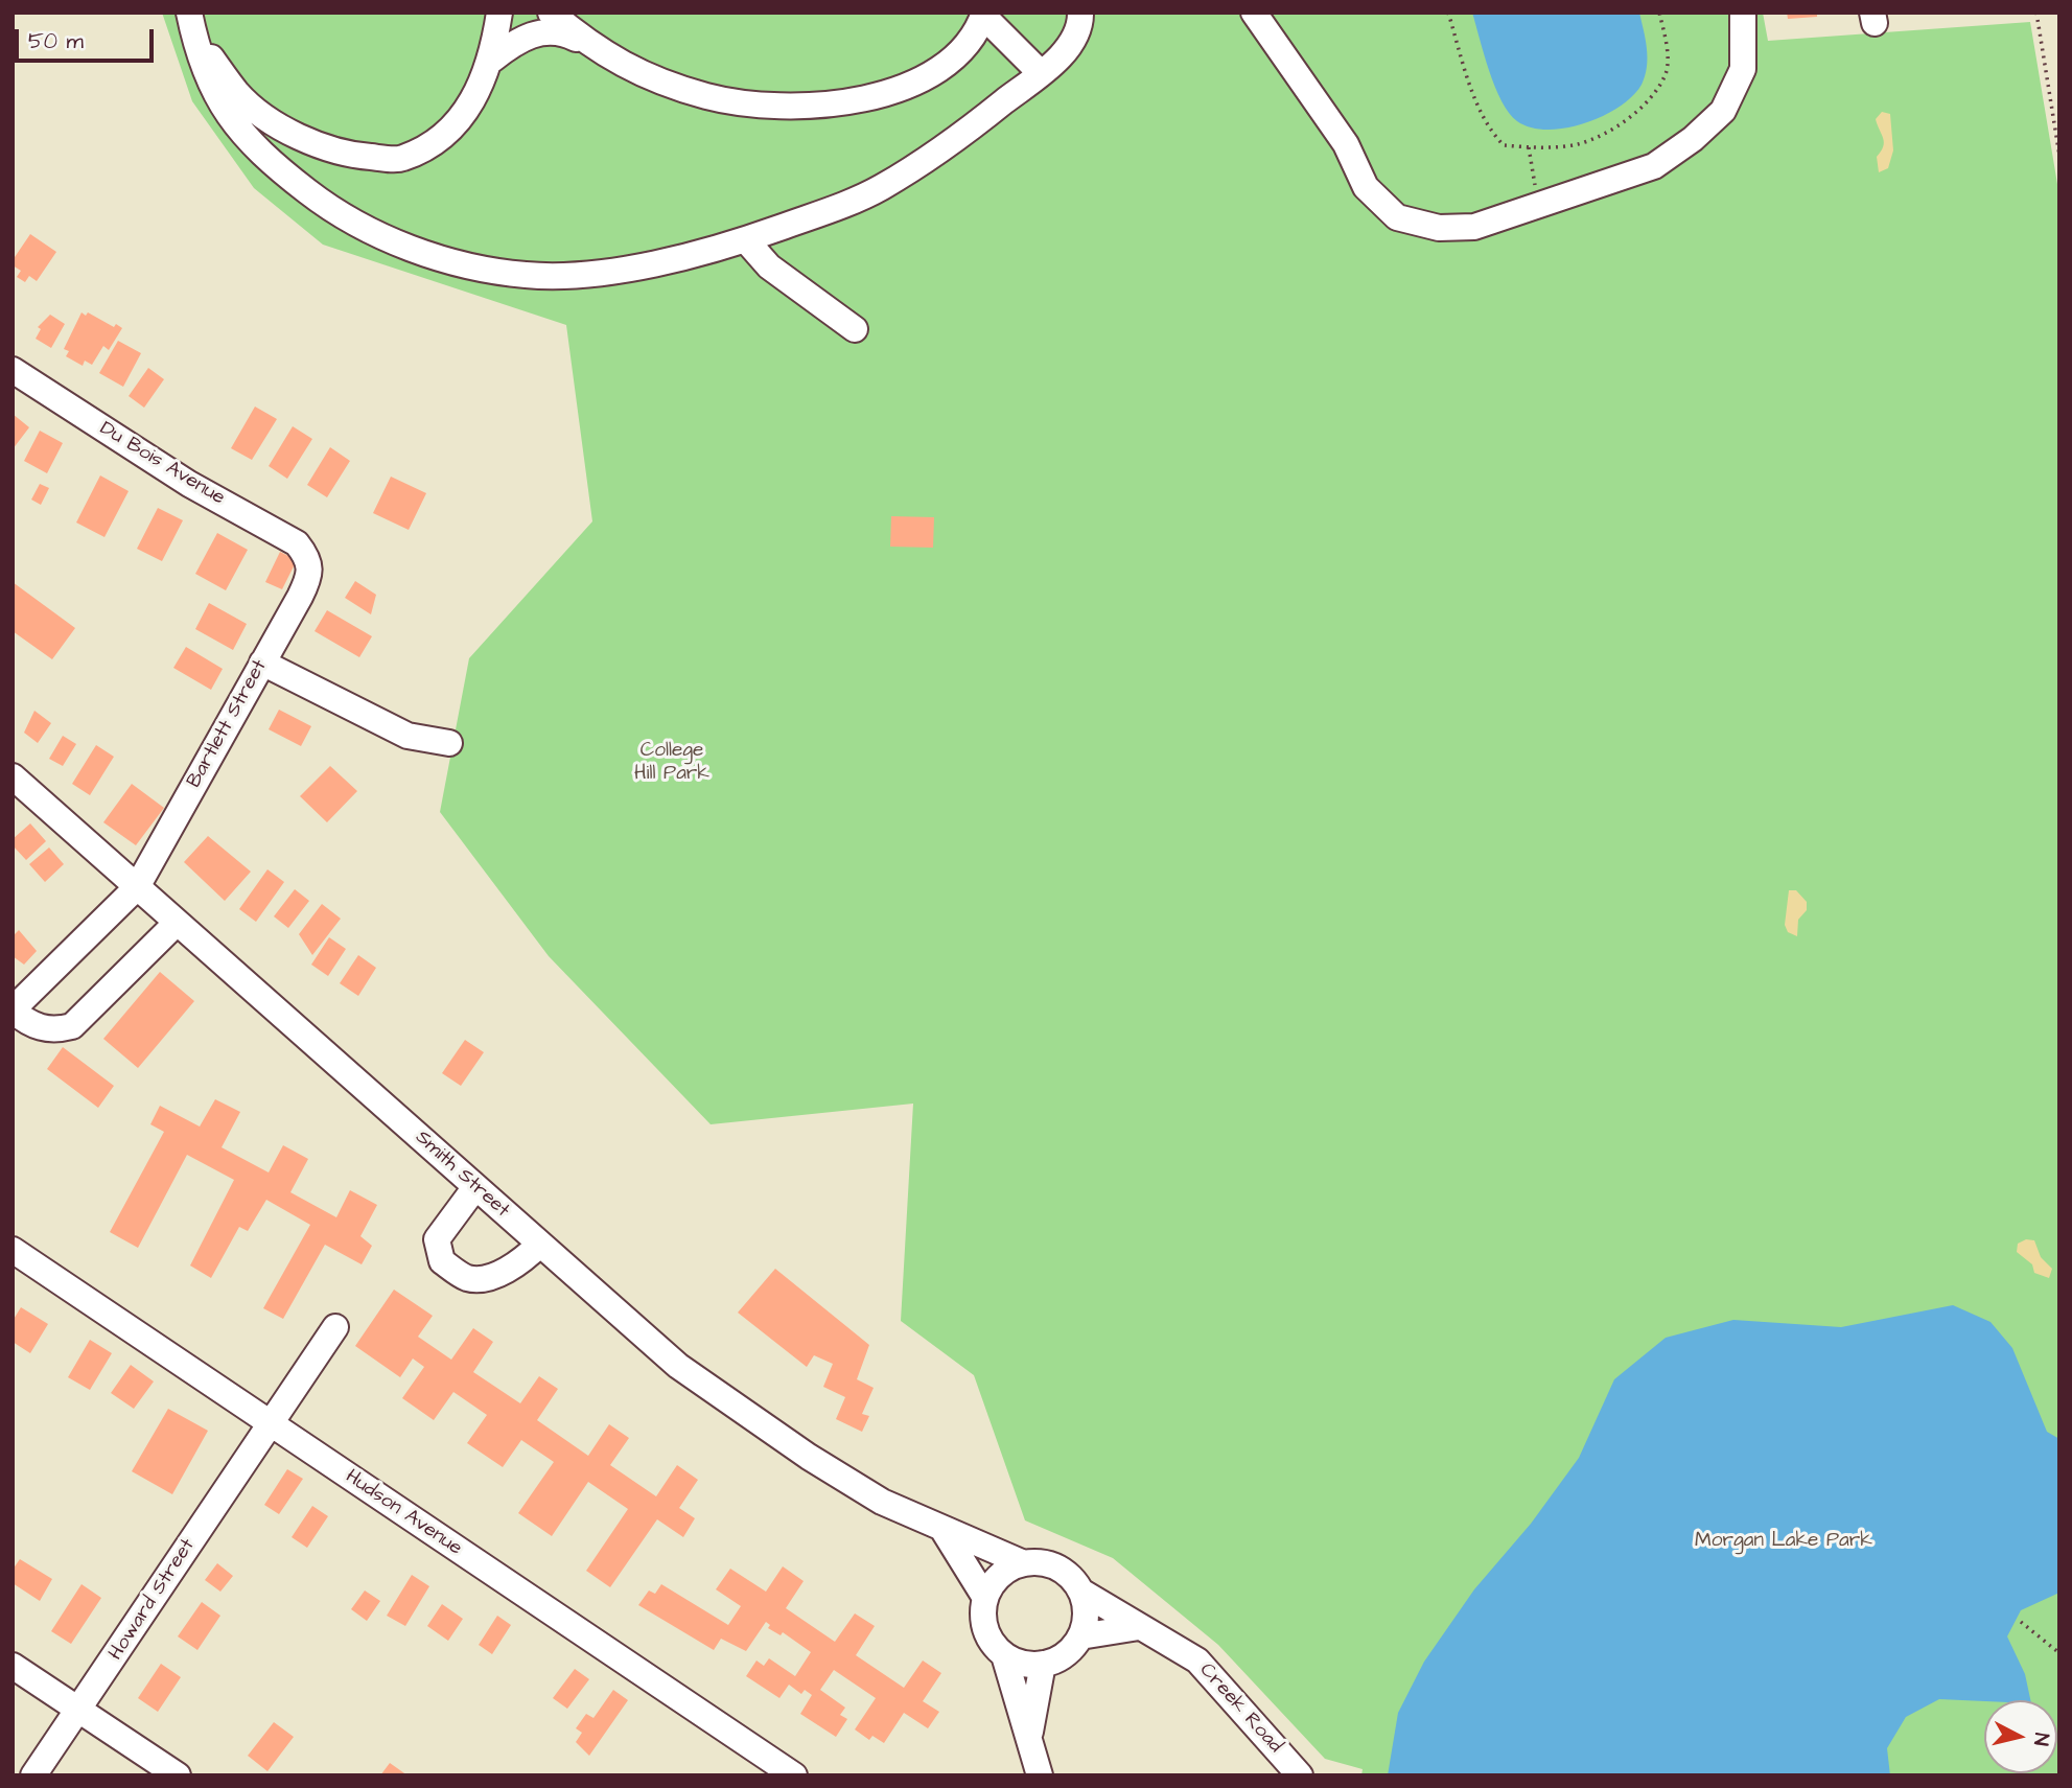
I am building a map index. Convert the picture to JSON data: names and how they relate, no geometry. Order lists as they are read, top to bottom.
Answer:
{
  "streets": {
    "street": [
      "Du Bois Avenue",
      "Bartlett Street",
      "Smith Street",
      "Hudson Avenue",
      "Howard Street",
      "Creek Road"
    ]
  },
  "crossings": [
    ["Du Bois Avenue", "Bartlett Street"],
    ["Bartlett Street", "Smith Street"],
    ["Smith Street", "Creek Road"],
    ["Hudson Avenue", "Howard Street"]
  ],
  "parks": ["College Hill Park", "Morgan Lake Park"],
  "scale_bar": "50 m",
  "north": "right"
}
